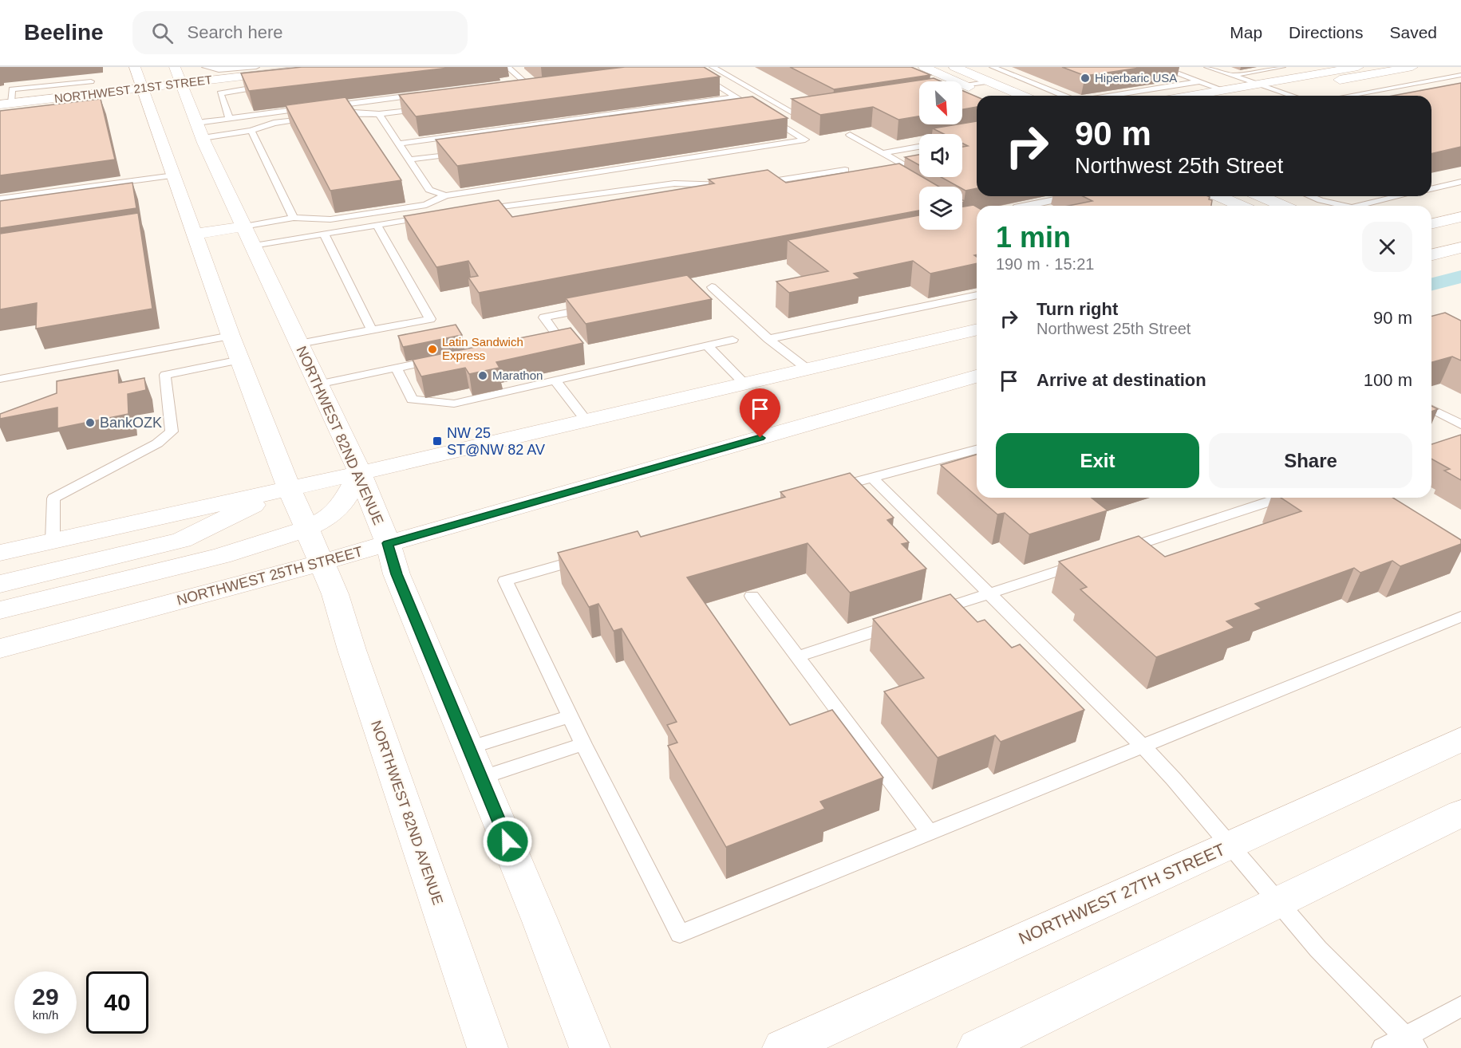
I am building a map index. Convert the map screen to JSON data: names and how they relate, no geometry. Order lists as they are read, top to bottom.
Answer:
{
  "streets": {
    "street": [
      "NORTHWEST 21ST STREET",
      "NORTHWEST 82ND AVENUE",
      "NORTHWEST 25TH STREET",
      "NORTHWEST 27TH STREET"
    ]
  },
  "crossings": [
    ["NORTHWEST 21ST STREET", "NORTHWEST 82ND AVENUE"],
    ["NORTHWEST 82ND AVENUE", "NORTHWEST 25TH STREET"]
  ],
  "places": {
    "other": [
      "Hiperbaric USA",
      "Latin Sandwich Express",
      "Marathon",
      "BankOZK"
    ],
    "transit": ["NW 25 ST@NW 82 AV"]
  },
  "north": "bottom right",
  "page": {
    "header": "Beeline",
    "search": "Search here",
    "nav": ["Map", "Directions", "Saved"],
    "turn": ["90 m", "Northwest 25th Street"],
    "heading": ["1 min", "190 m · 15:21"],
    "list": [
      {
        "name": "Turn right",
        "note": "Northwest 25th Street",
        "value": "90 m"
      },
      {
        "name": "Arrive at destination",
        "value": "100 m"
      }
    ],
    "buttons": ["Exit", "Share"],
    "speed": "29 km/h",
    "limit": "40"
  }
}
